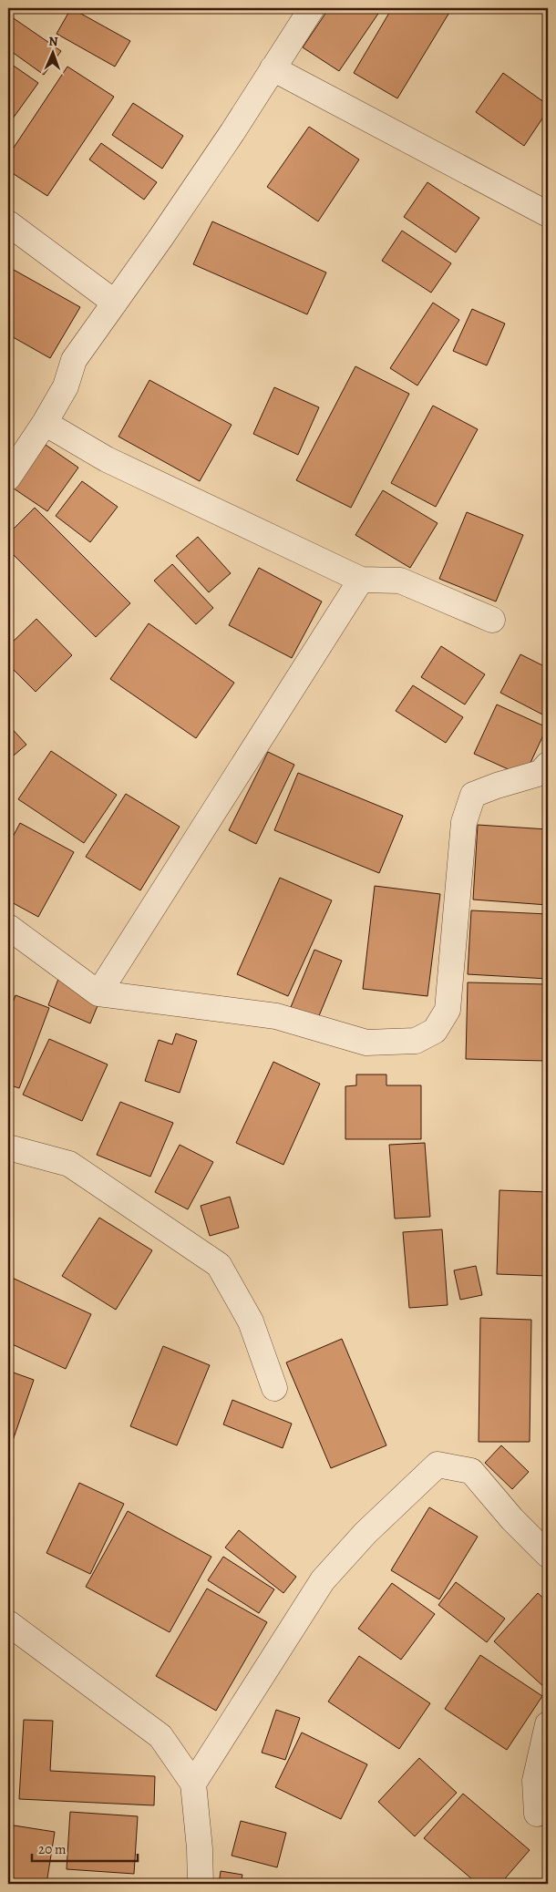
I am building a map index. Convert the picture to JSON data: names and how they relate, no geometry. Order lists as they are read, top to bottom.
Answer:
{
  "scale_bar": "20 m",
  "north": "top"
}
